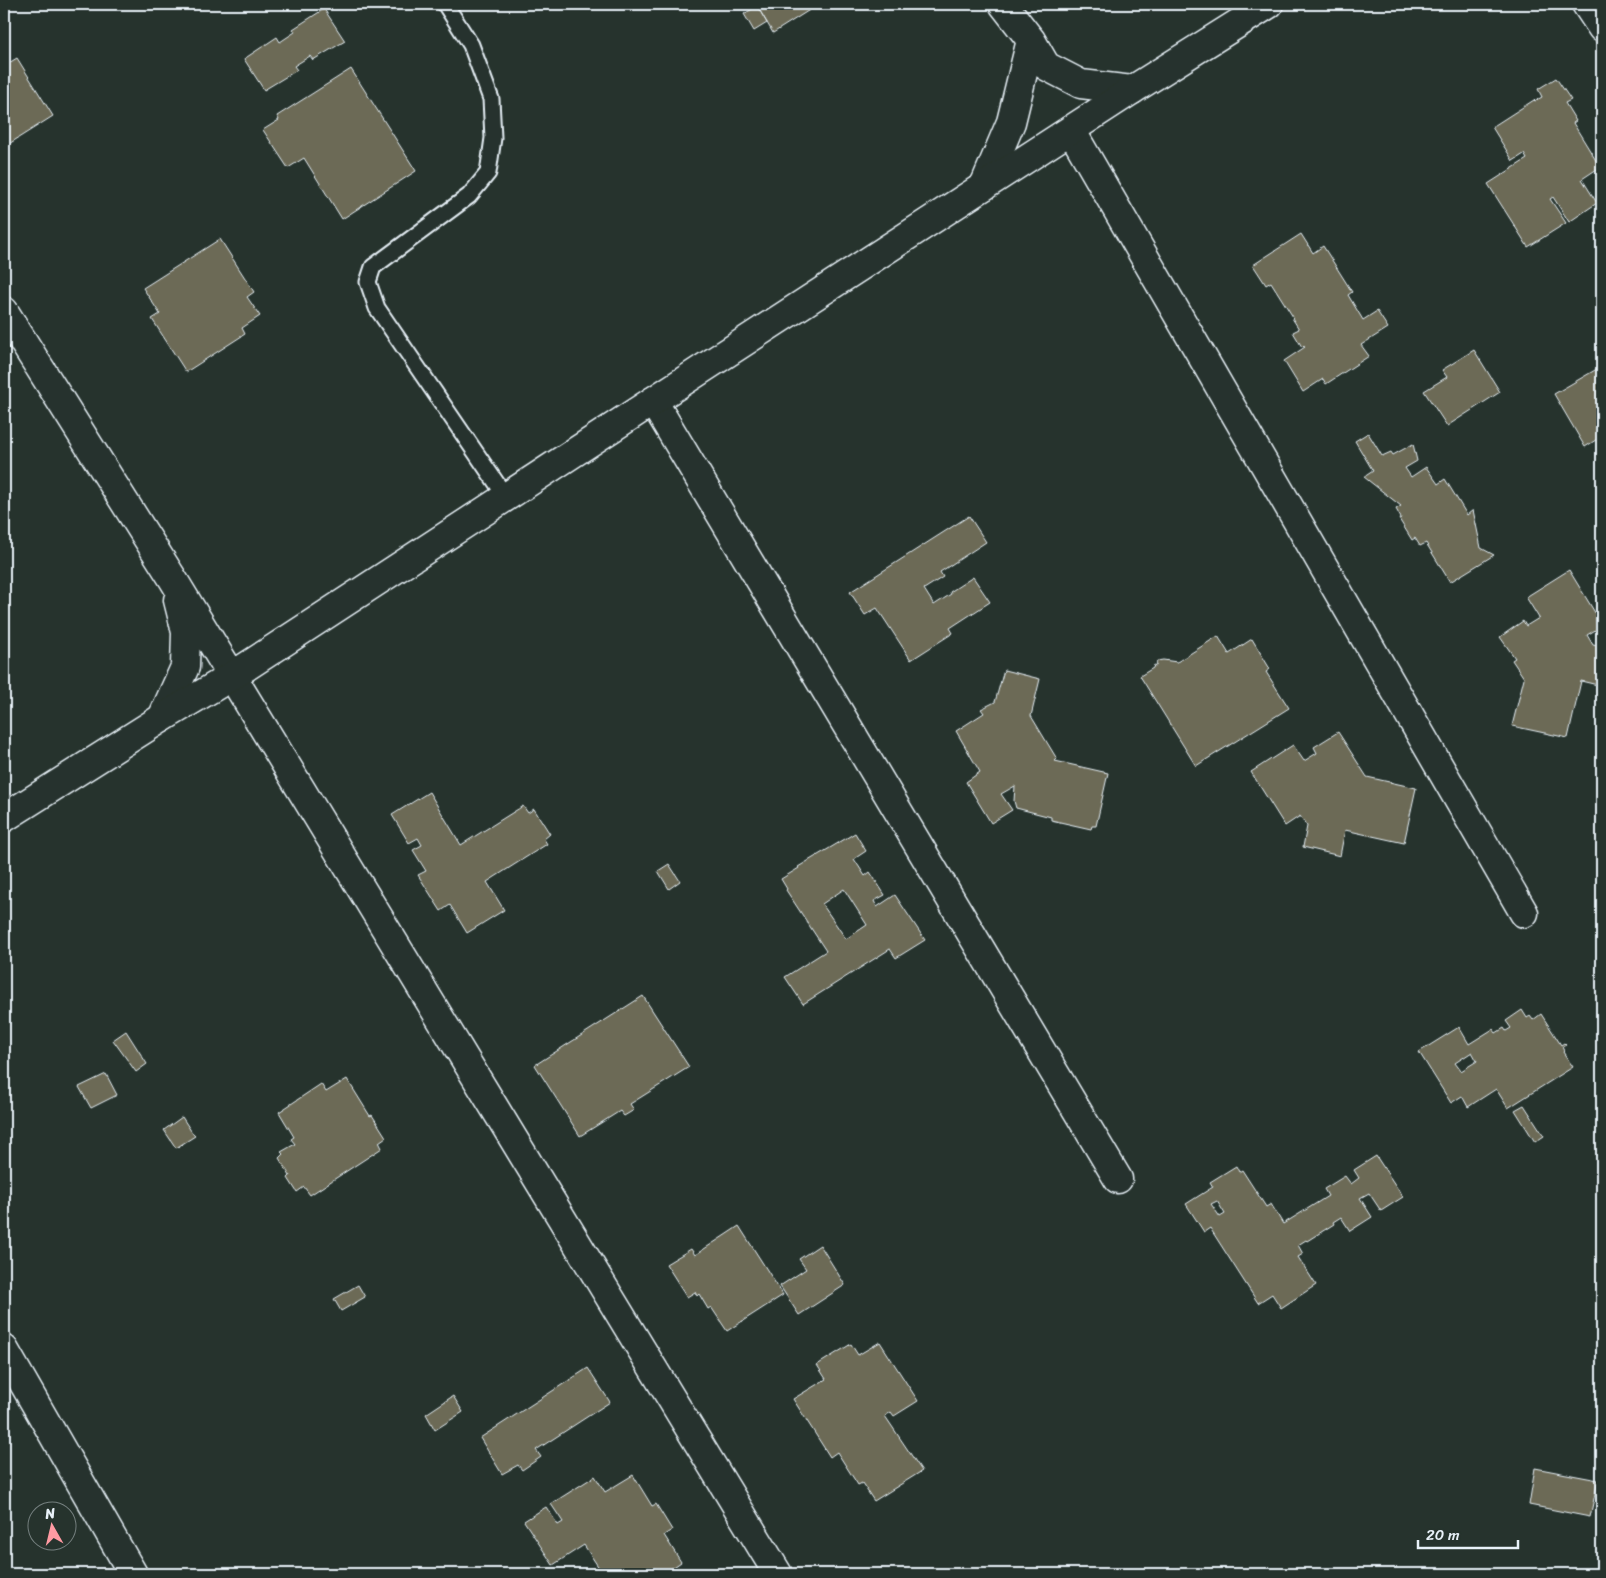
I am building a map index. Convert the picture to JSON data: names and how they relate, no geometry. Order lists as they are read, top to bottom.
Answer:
{
  "scale_bar": "20 m",
  "north": "top"
}
